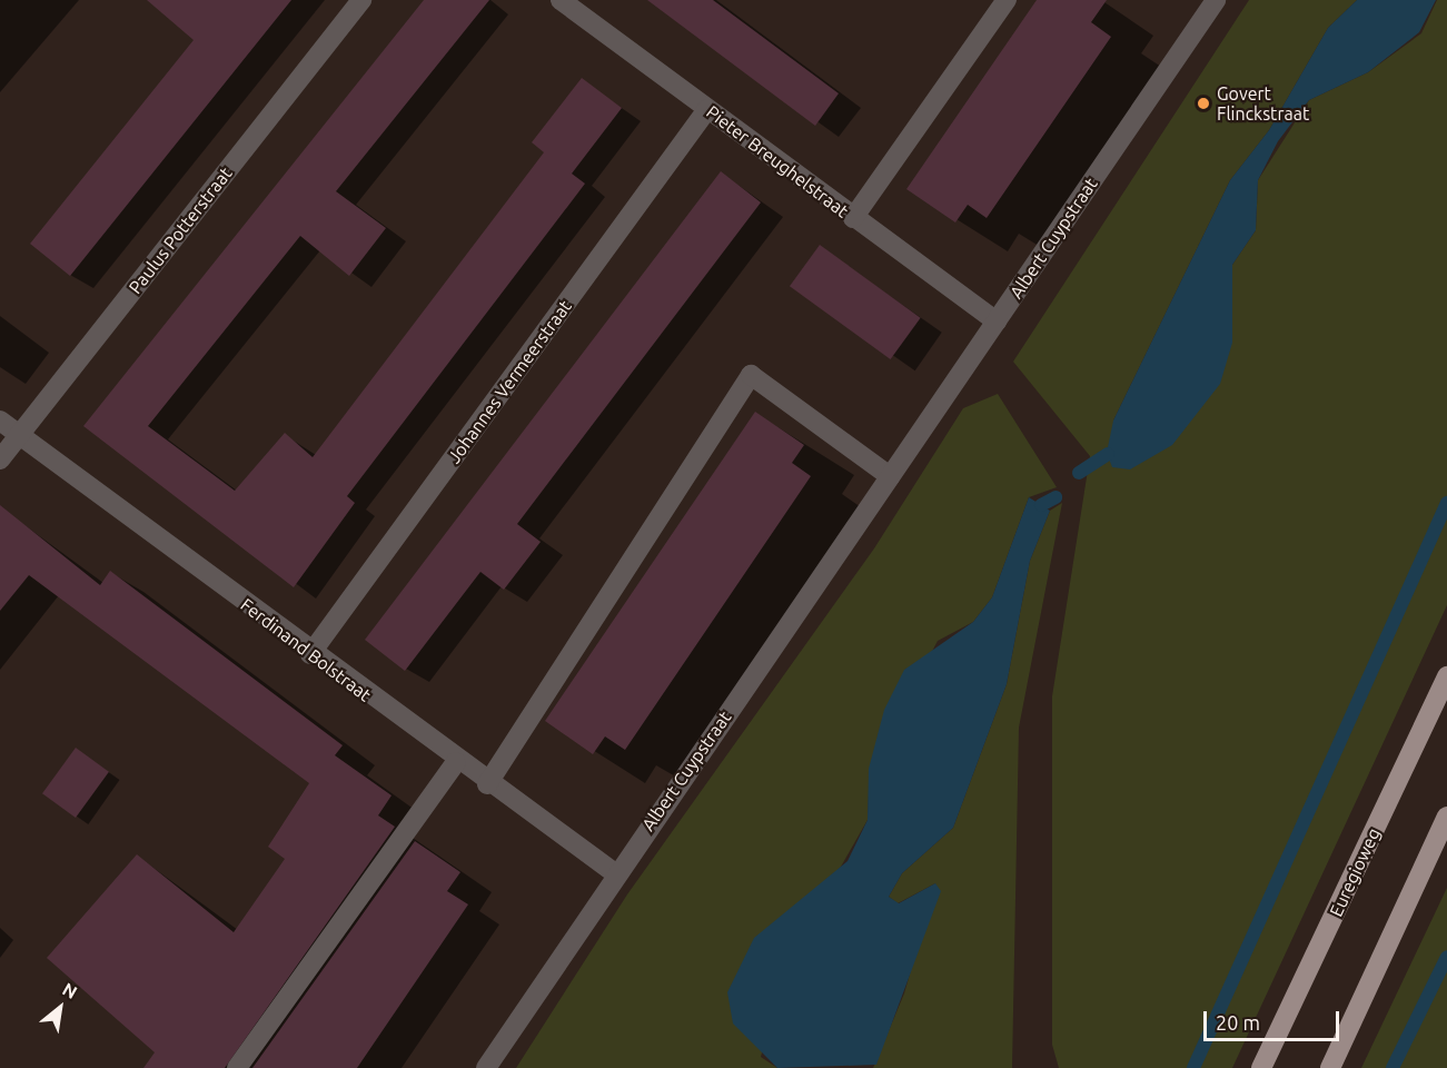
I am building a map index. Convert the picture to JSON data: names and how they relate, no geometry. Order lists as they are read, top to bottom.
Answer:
{
  "streets": {
    "main road": ["Euregioweg"],
    "street": [
      "Pieter Breughelstraat",
      "Paulus Potterstraat",
      "Albert Cuypstraat",
      "Johannes Vermeerstraat",
      "Ferdinand Bolstraat"
    ]
  },
  "crossings": [
    ["Pieter Breughelstraat", "Albert Cuypstraat"],
    ["Pieter Breughelstraat", "Johannes Vermeerstraat"],
    ["Paulus Potterstraat", "Ferdinand Bolstraat"],
    ["Albert Cuypstraat", "Ferdinand Bolstraat"],
    ["Johannes Vermeerstraat", "Ferdinand Bolstraat"]
  ],
  "places": ["Govert Flinckstraat"],
  "scale_bar": "20 m",
  "north": "top right"
}
